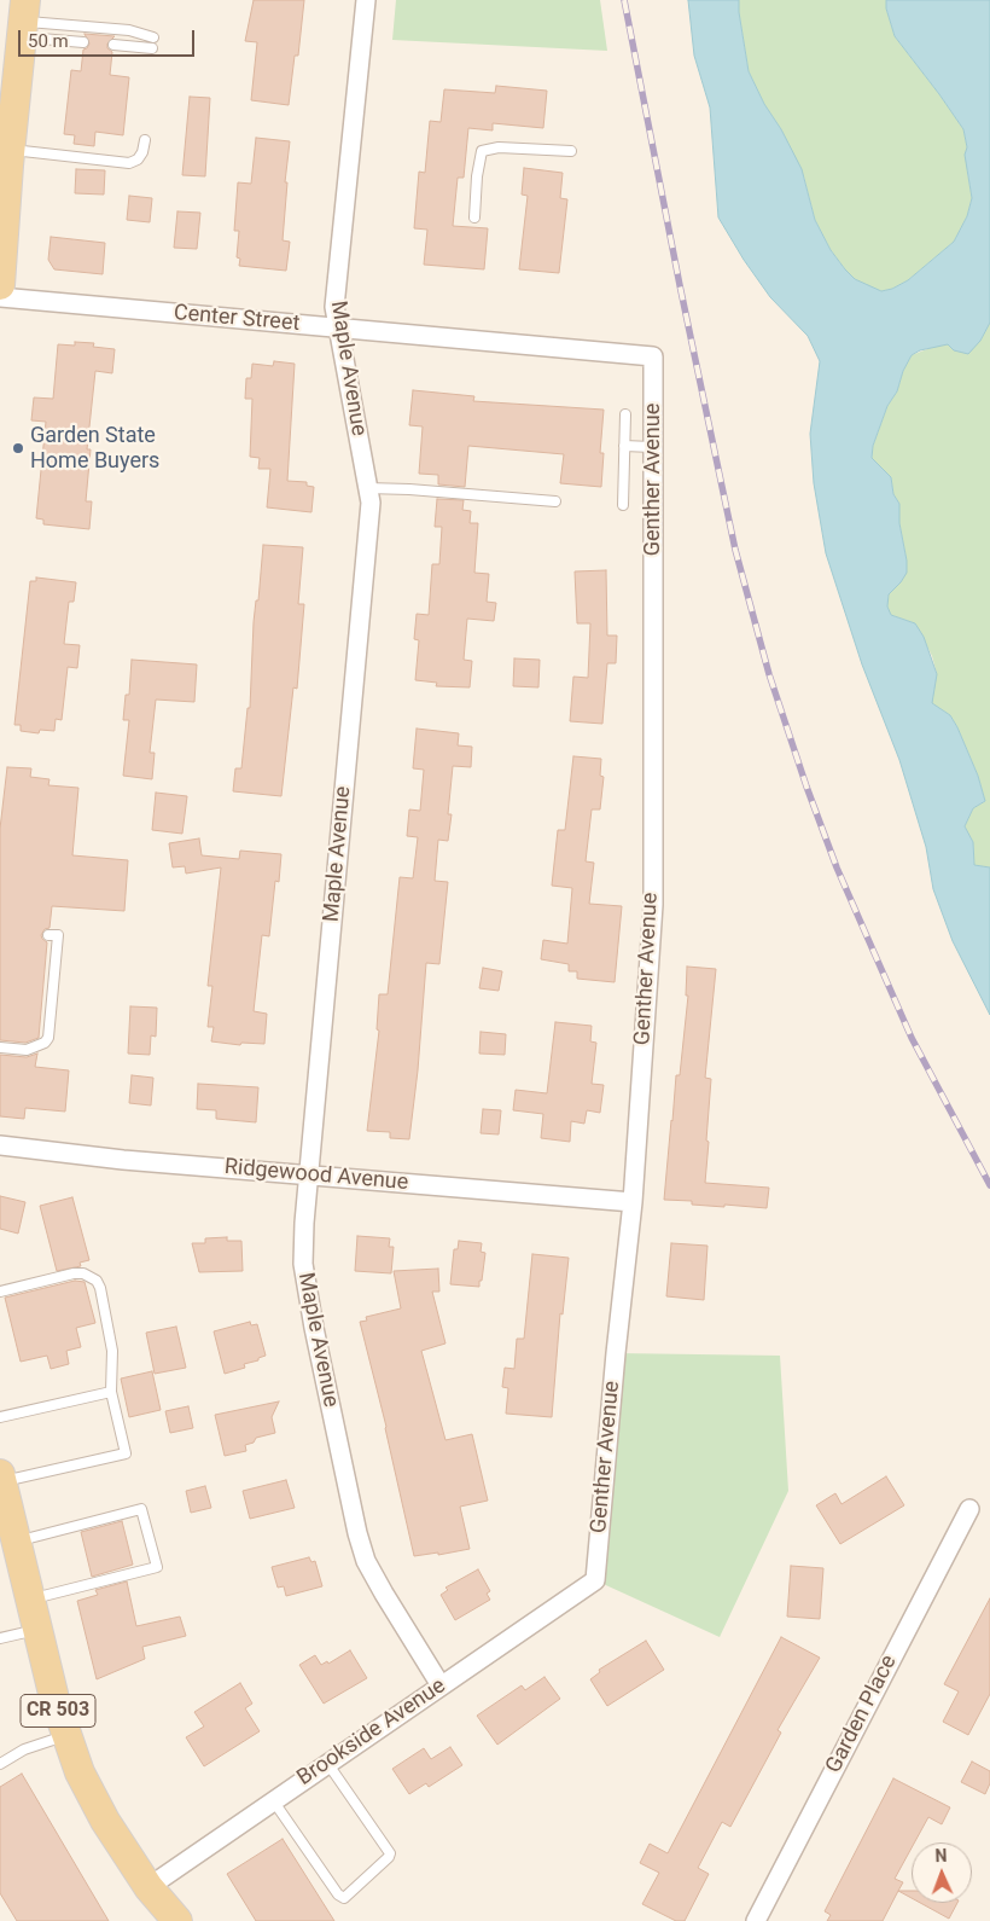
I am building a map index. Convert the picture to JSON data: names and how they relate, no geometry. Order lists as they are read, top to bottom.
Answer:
{
  "streets": {
    "main road": ["CR 503"],
    "street": [
      "Center Street",
      "Maple Avenue",
      "Genther Avenue",
      "Ridgewood Avenue",
      "Garden Place",
      "Brookside Avenue"
    ]
  },
  "crossings": [
    ["Center Street", "Maple Avenue"],
    ["Center Street", "Genther Avenue"],
    ["Maple Avenue", "Ridgewood Avenue"],
    ["Maple Avenue", "Brookside Avenue"],
    ["Genther Avenue", "Ridgewood Avenue"],
    ["Genther Avenue", "Brookside Avenue"],
    ["CR 503", "Brookside Avenue"]
  ],
  "places": ["Garden State Home Buyers"],
  "scale_bar": "50 m",
  "north": "top"
}
